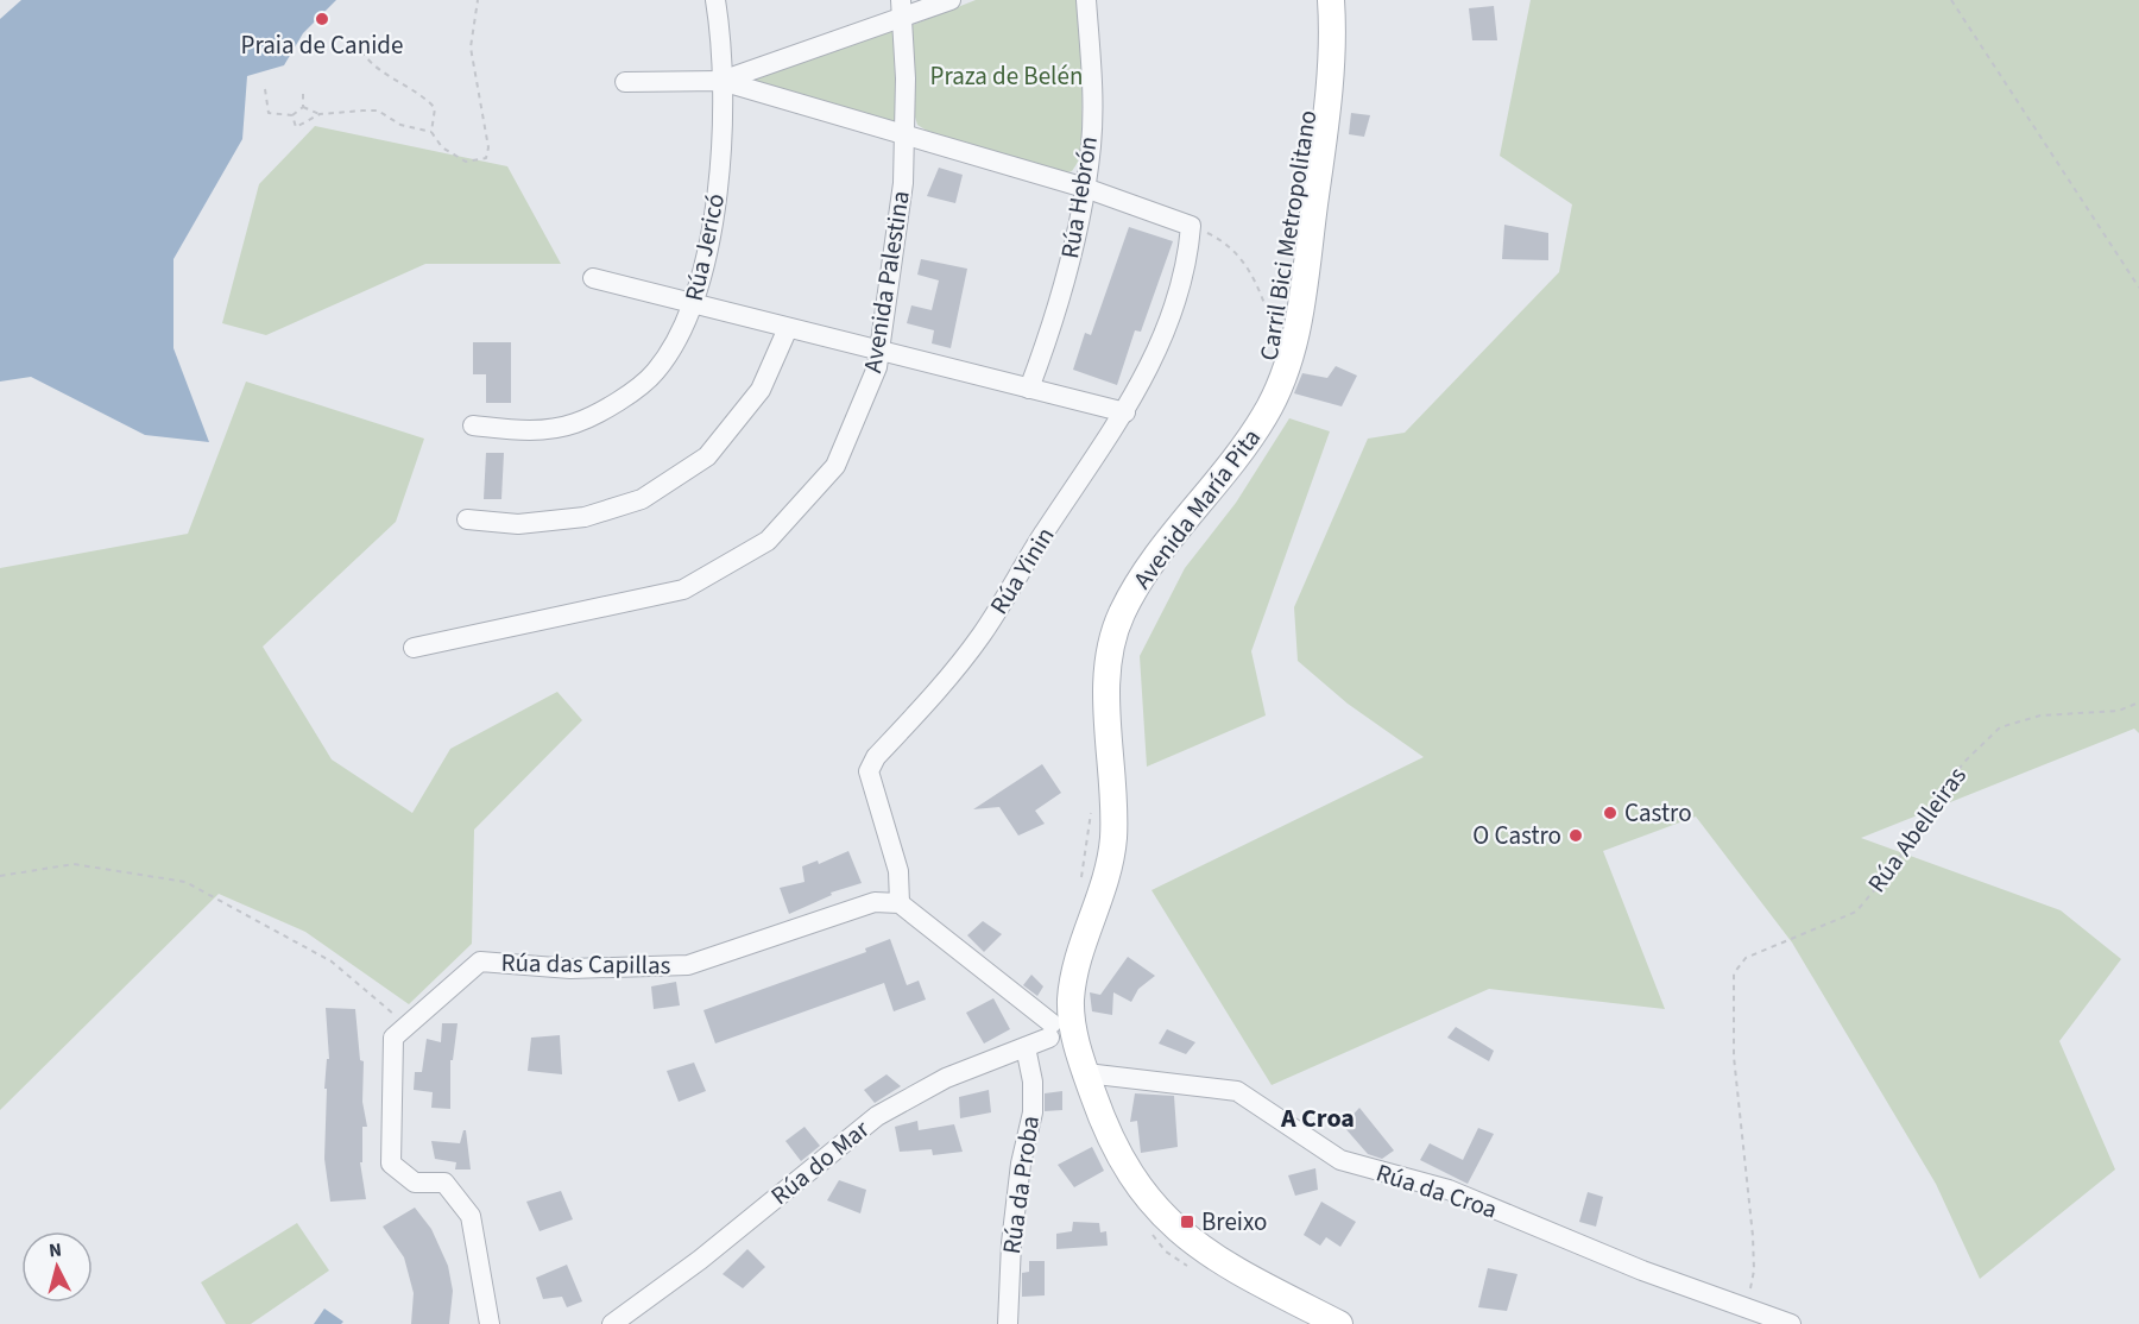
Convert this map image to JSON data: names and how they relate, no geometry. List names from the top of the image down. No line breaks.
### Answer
{"streets":{"main road":["Avenida María Pita"],"street":["Rúa Hebrón","Rúa Jericó","Avenida Palestina","Rúa Yinin","Rúa das Capillas","Rúa do Mar","Rúa da Proba","Rúa da Croa"],"path":["Rúa Abelleiras"]},"crossings":[["Avenida María Pita","Rúa do Mar"],["Avenida María Pita","Rúa da Croa"],["Rúa Yinin","Rúa das Capillas"],["Rúa Abelleiras","Rúa da Croa"],["Rúa do Mar","Rúa da Proba"]],"districts":["A Croa"],"parks":["Praza de Belén"],"places":{"other":["Praia de Canide","Castro","O Castro"],"transit":["Breixo"]},"north":"top"}
